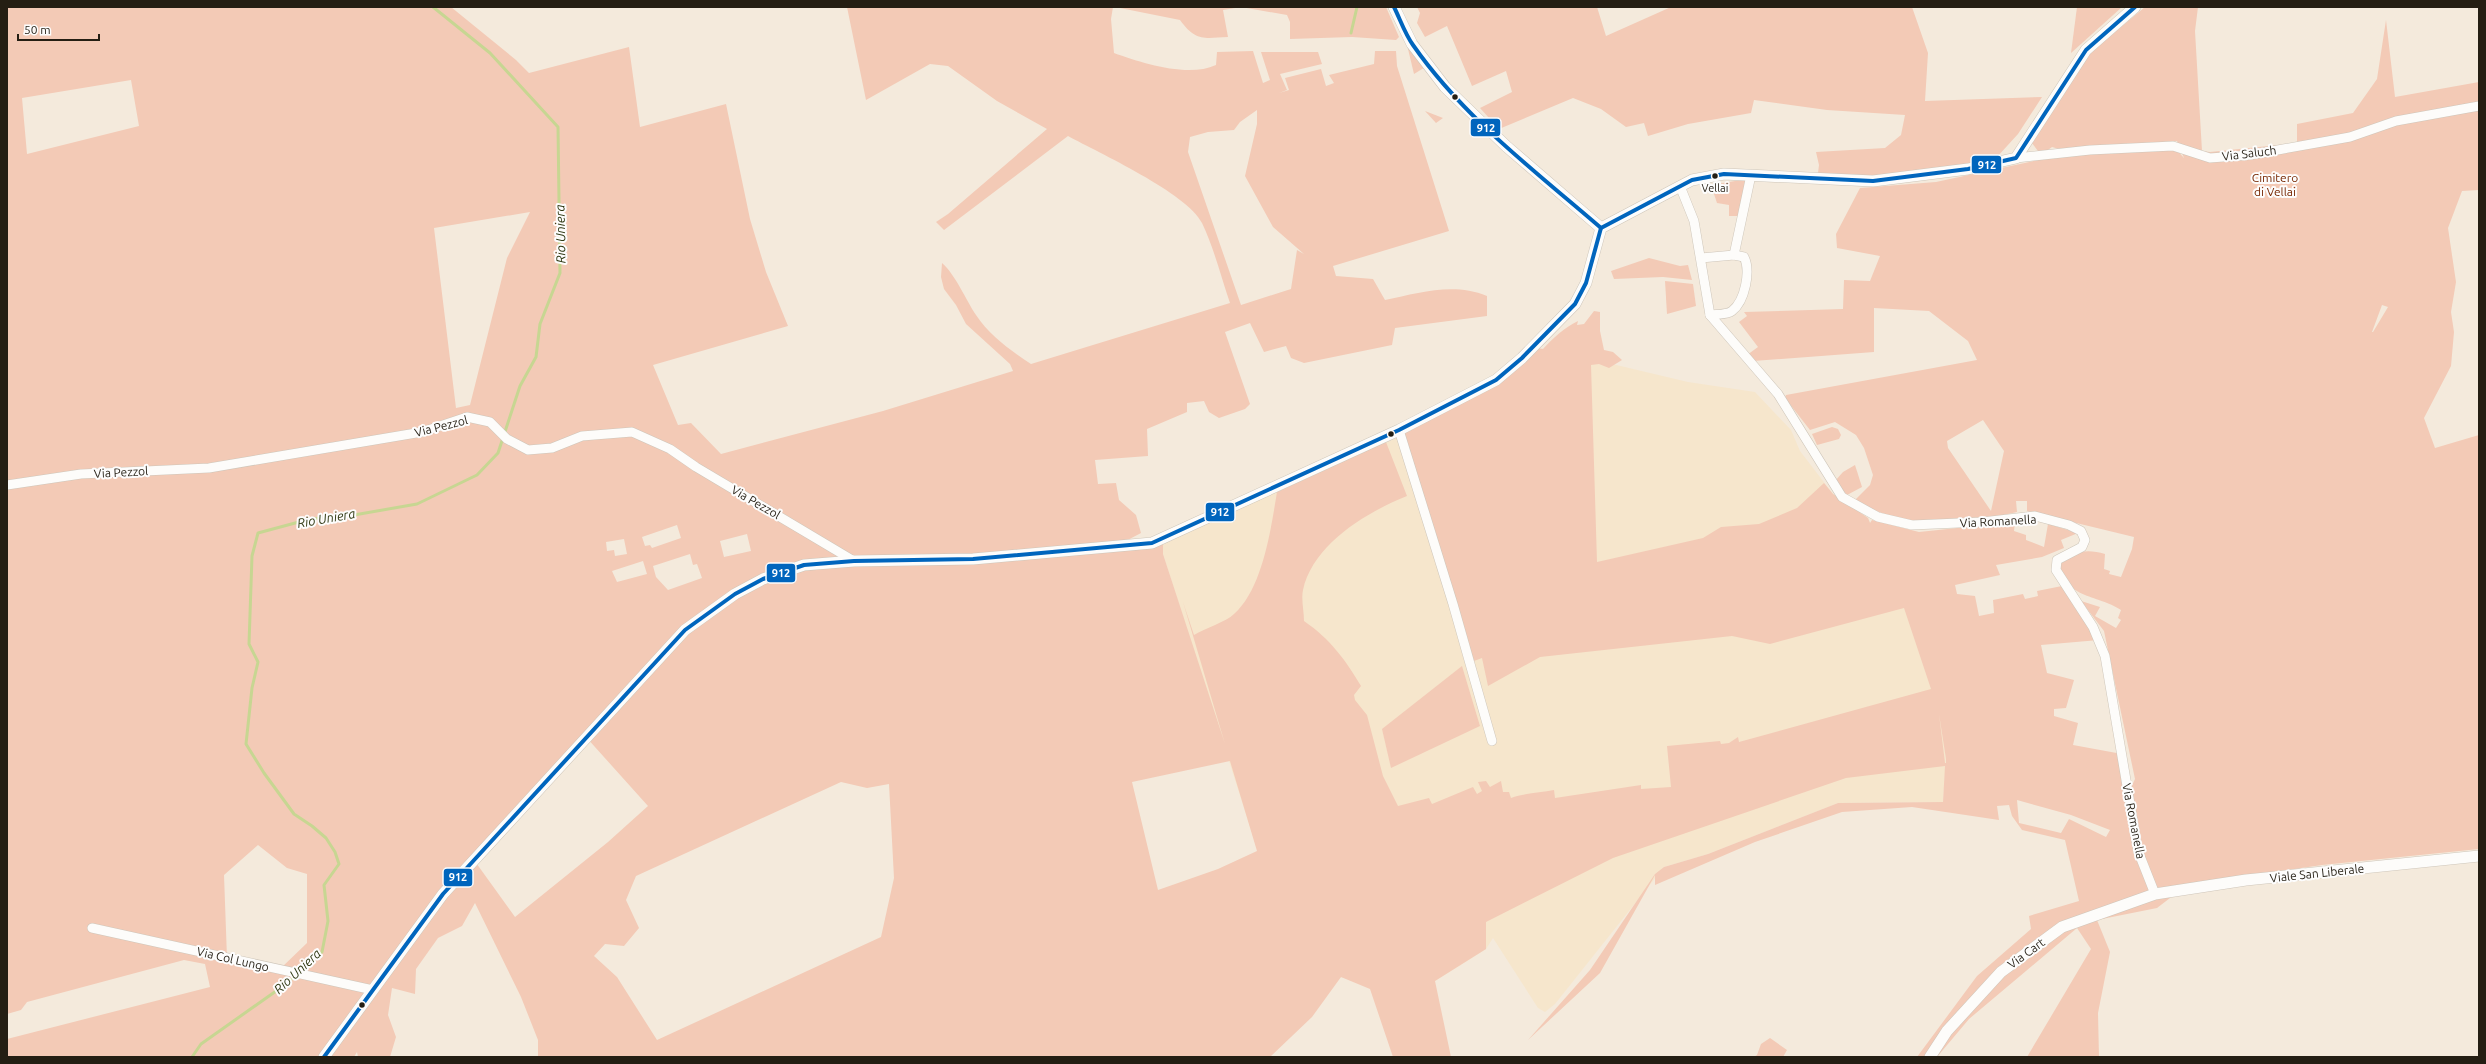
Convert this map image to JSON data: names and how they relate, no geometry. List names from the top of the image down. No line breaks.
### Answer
{"streets":{"street":["Via Saluch","Via Pezzol","Via Romanella","Viale San Liberale","Via Cart","Via Col Lungo"]},"crossings":[["Via Romanella","Viale San Liberale"],["Via Romanella","Via Cart"],["Viale San Liberale","Via Cart"]],"water":["Rio Uniera"],"parks":["Cimitero di Vellai"],"places":["Vellai"],"lines":["transit line 912"],"scale_bar":"50 m"}
